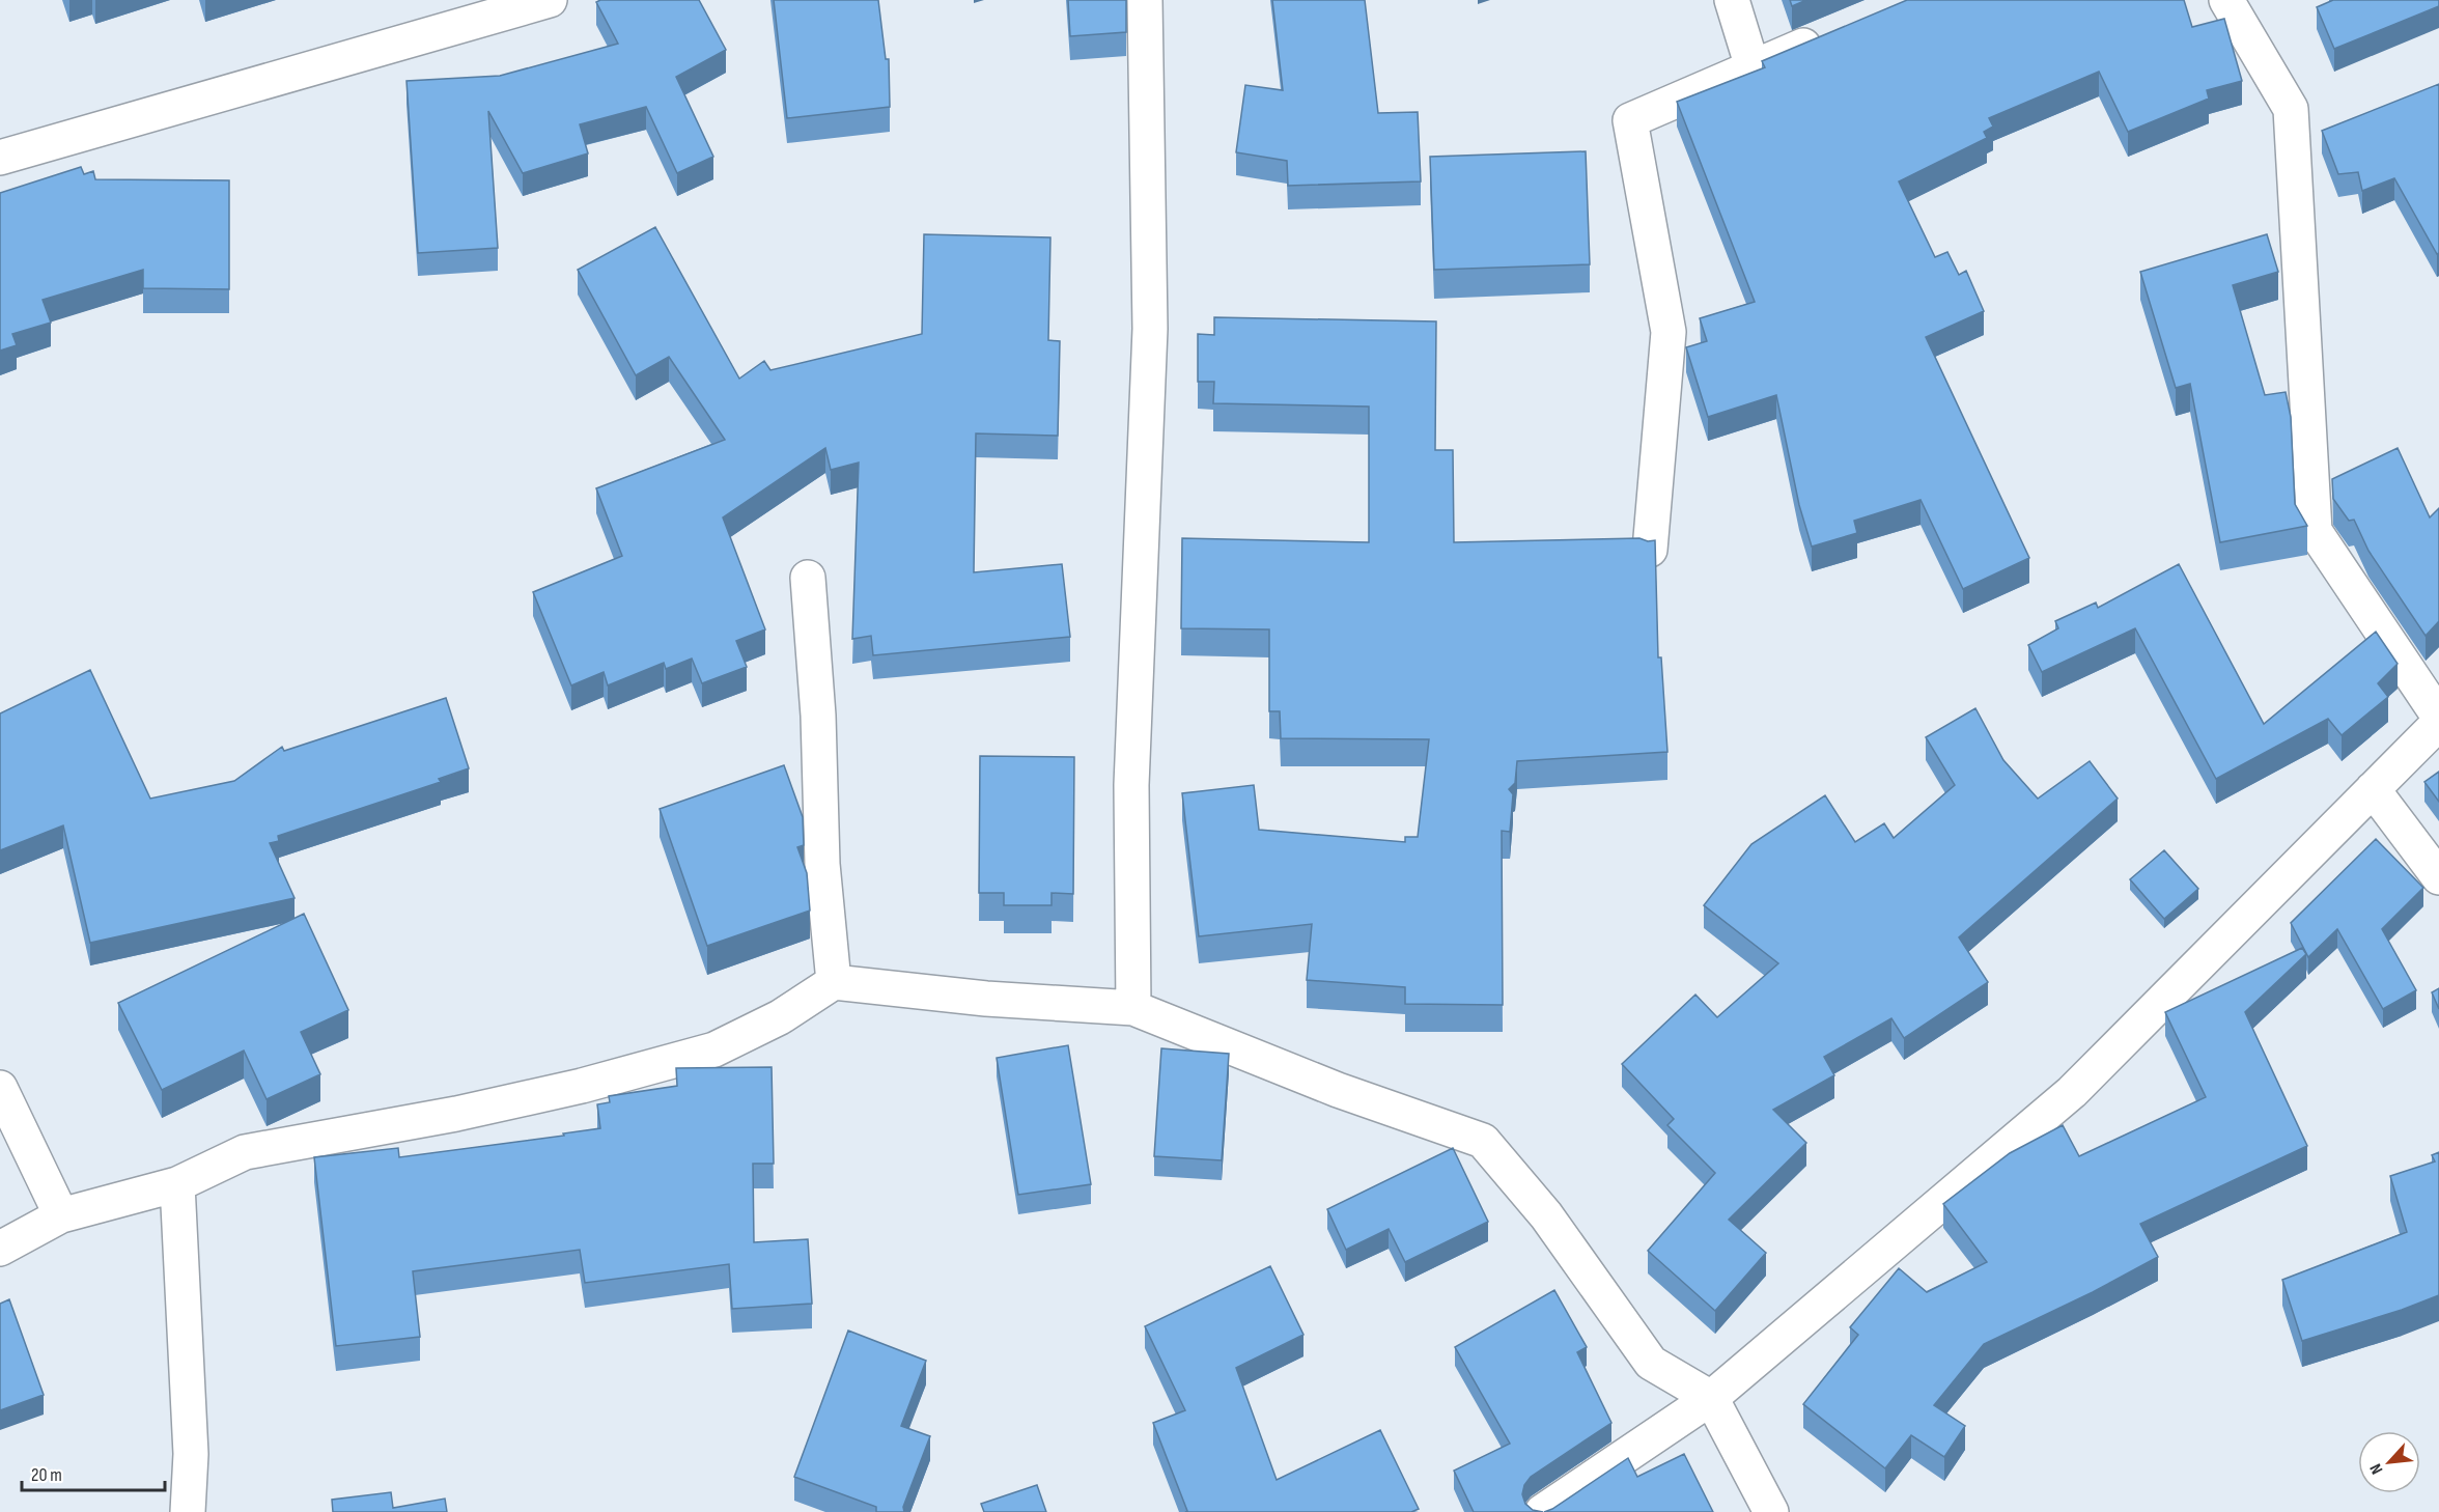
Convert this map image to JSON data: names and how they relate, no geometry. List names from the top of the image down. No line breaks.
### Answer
{"scale_bar":"20 m","north":"bottom left"}
